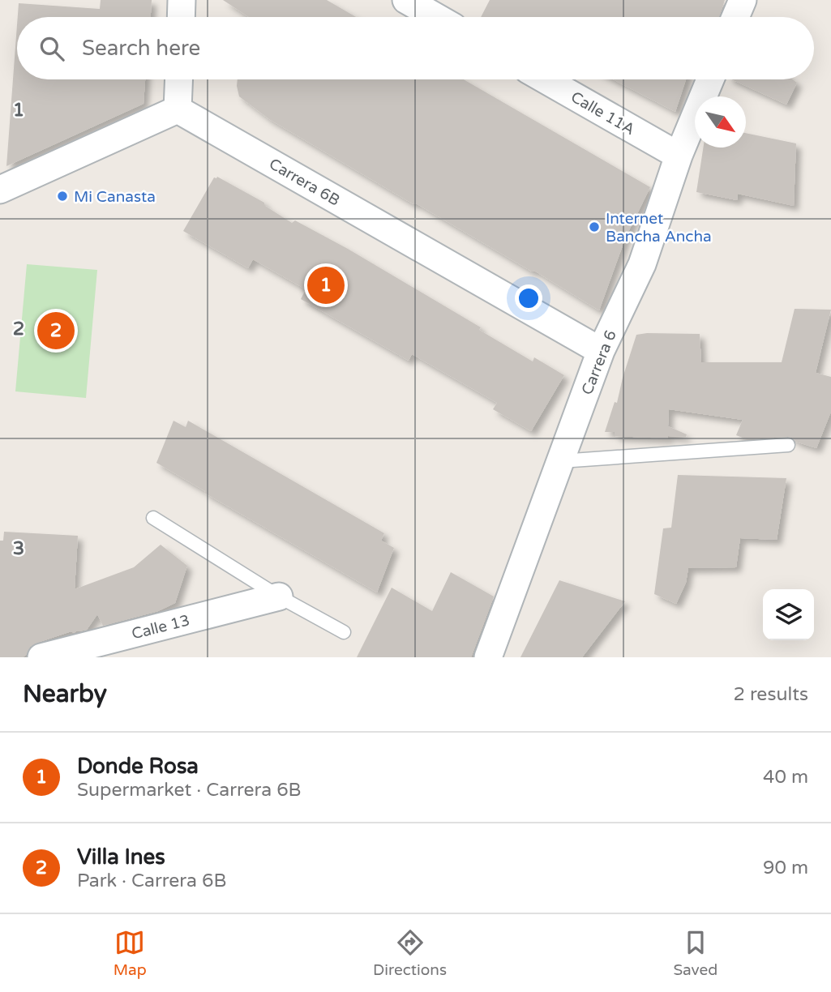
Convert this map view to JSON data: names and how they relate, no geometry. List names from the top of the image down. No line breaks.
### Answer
{"streets":{"street":["Calle 11A","Carrera 6B","Carrera 6","Calle 13"]},"crossings":[["Calle 11A","Carrera 6"],["Carrera 6B","Carrera 6"]],"places":["Mi Canasta","Internet Bancha Ancha"],"north":"bottom right","page":{"search":"Search here","pins":["1","2"],"heading":["Nearby","2 results"],"list":[{"mark":"1","name":"Donde Rosa","note":"Supermarket · Carrera 6B","value":"40 m"},{"mark":"2","name":"Villa Ines","note":"Park · Carrera 6B","value":"90 m"}],"nav":["Map","Directions","Saved"]},"grid":{"rows":["1","2","3"]}}
